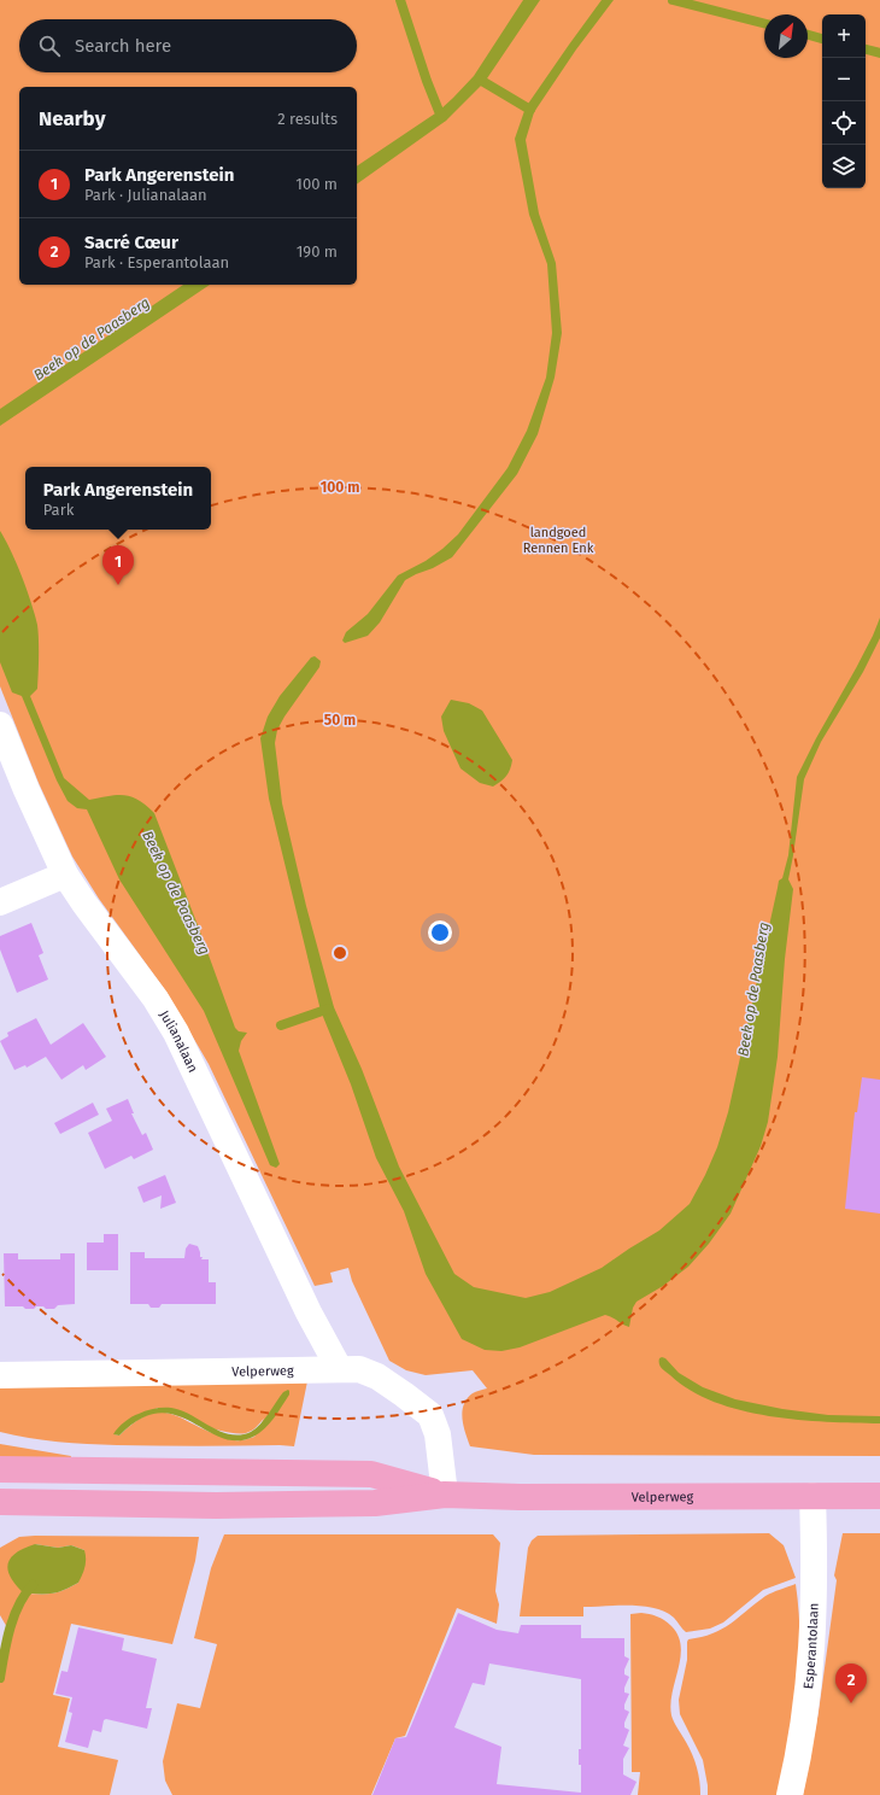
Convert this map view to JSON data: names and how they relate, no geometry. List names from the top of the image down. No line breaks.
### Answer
{"streets":{"main road":["Velperweg"],"street":["Julianalaan","Esperantolaan"]},"crossings":[["Julianalaan","Velperweg"],["Velperweg","Esperantolaan"]],"water":["Beek op de Paasberg"],"parks":["landgoed Rennen Enk"],"north":"top right","page":{"map_buttons":["+","−"],"search":"Search here","heading":["Nearby","2 results"],"list":[{"mark":"1","name":"Park Angerenstein","note":"Park · Julianalaan","value":"100 m"},{"mark":"2","name":"Sacré Cœur","note":"Park · Esperantolaan","value":"190 m"}],"popup":["Park Angerenstein","Park"],"pins":["1","2"]},"rings":["100 m","50 m"]}
